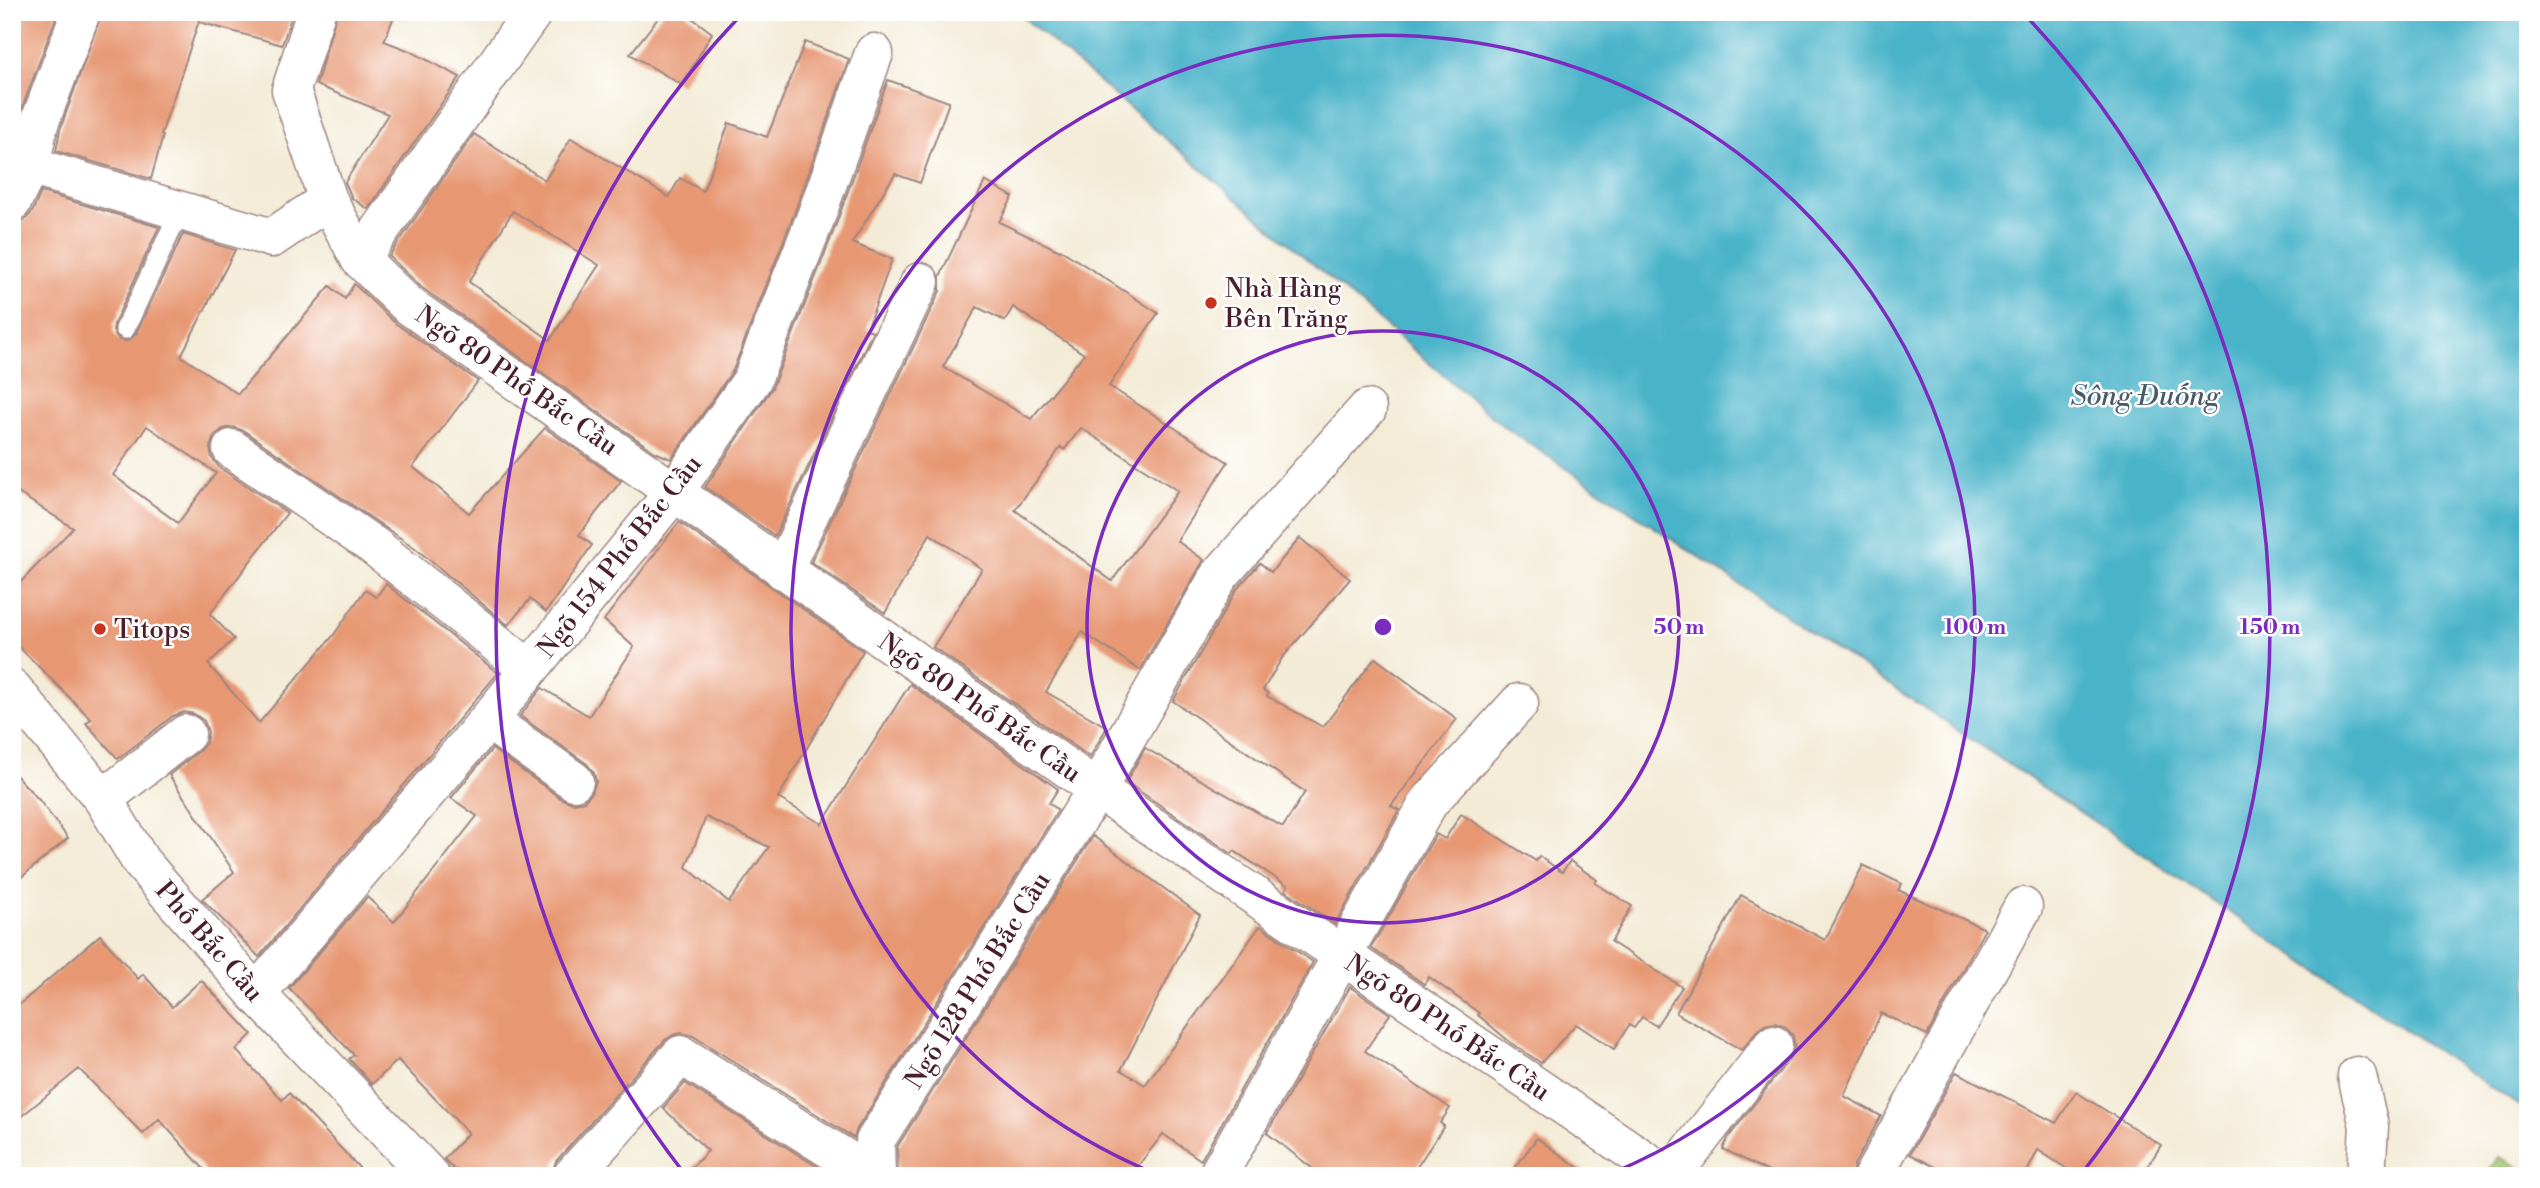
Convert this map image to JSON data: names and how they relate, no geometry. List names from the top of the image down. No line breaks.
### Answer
{"streets":{"street":["Ngõ 80 Phố Bắc Cầu","Ngõ 154 Phố Bắc Cầu","Phố Bắc Cầu","Ngõ 128 Phố Bắc Cầu"]},"crossings":[["Ngõ 80 Phố Bắc Cầu","Ngõ 154 Phố Bắc Cầu"],["Ngõ 80 Phố Bắc Cầu","Ngõ 128 Phố Bắc Cầu"],["Ngõ 154 Phố Bắc Cầu","Phố Bắc Cầu"]],"water":["Sông Đuống"],"places":["Nhà Hàng Bên Trăng","Titops"],"rings":["50 m","100 m","150 m"]}
